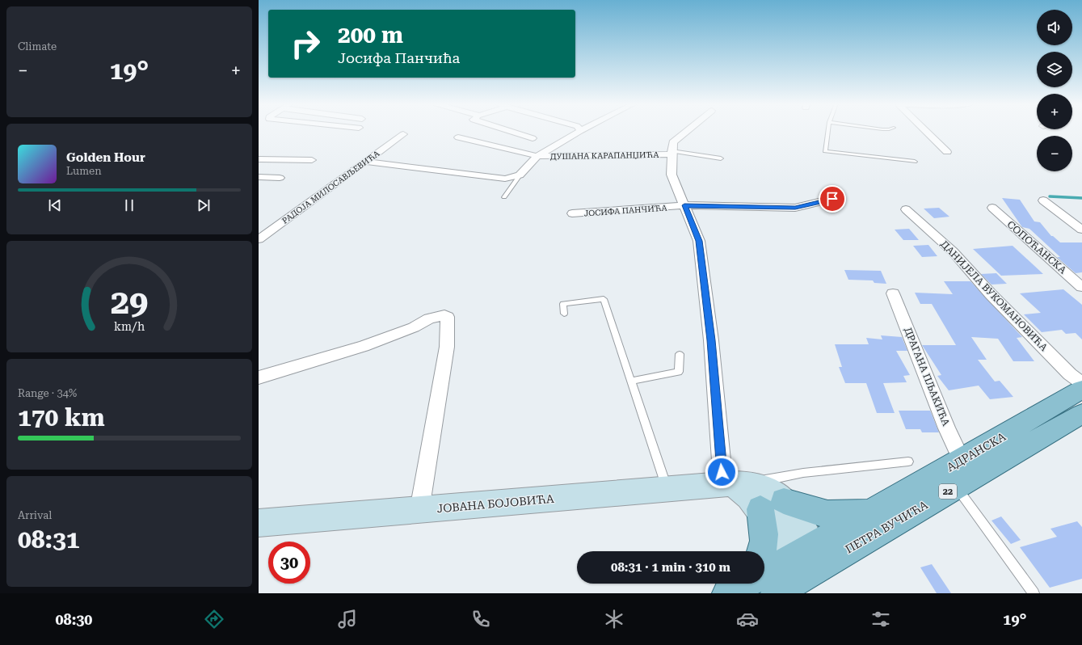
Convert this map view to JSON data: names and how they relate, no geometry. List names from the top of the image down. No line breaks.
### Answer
{"streets":{"main road":["АДРАНСКА","22","ЈОВАНА БОЈОВИЋА","ПЕТРА ВУЧИЋА"],"street":["ДУШАНА КАРАПАНЏИЋА","РАДОЈА МИЛОСАВЉЕВИЋА","ЈОСИФА ПАНЧИЋА","СОПОЋАНСКА","ДАНИЈЕЛА ВУКОМАНОВИЋА","ДРАГАНА ПЉАКИЋА"]},"crossings":[["ДУШАНА КАРАПАНЏИЋА","ЈОСИФА ПАНЧИЋА"],["ДУШАНА КАРАПАНЏИЋА","ЈОВАНА БОЈОВИЋА"],["ДРАГАНА ПЉАКИЋА","АДРАНСКА"],["АДРАНСКА","ПЕТРА ВУЧИЋА"],["ЈОВАНА БОЈОВИЋА","ПЕТРА ВУЧИЋА"]],"page":{"tile":["Climate",["Range · 34%","170 km"],["Arrival","08:31"]],"map_buttons":["+","−"],"turn":["200 m","Јосифа Панчића"],"heat":["−","19°","+"],"song":["Golden Hour","Lumen"],"limit":"30","trip":"08:31 · 1 min · 310 m","tabs":["08:30","19°"],"gauge":["29","km/h"]}}
